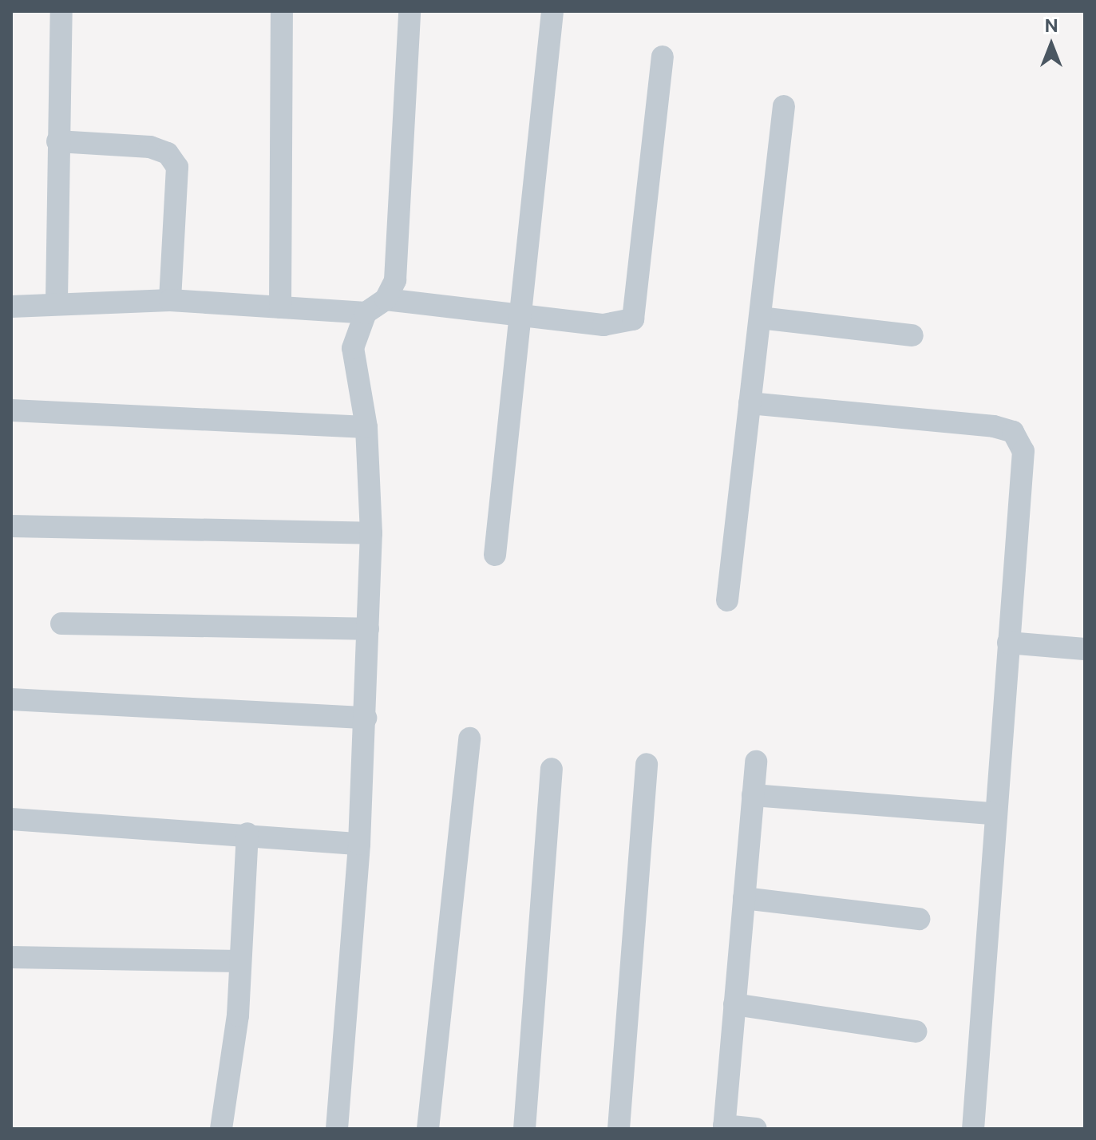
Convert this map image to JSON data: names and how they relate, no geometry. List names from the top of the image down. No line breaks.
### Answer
{"north":"top"}
